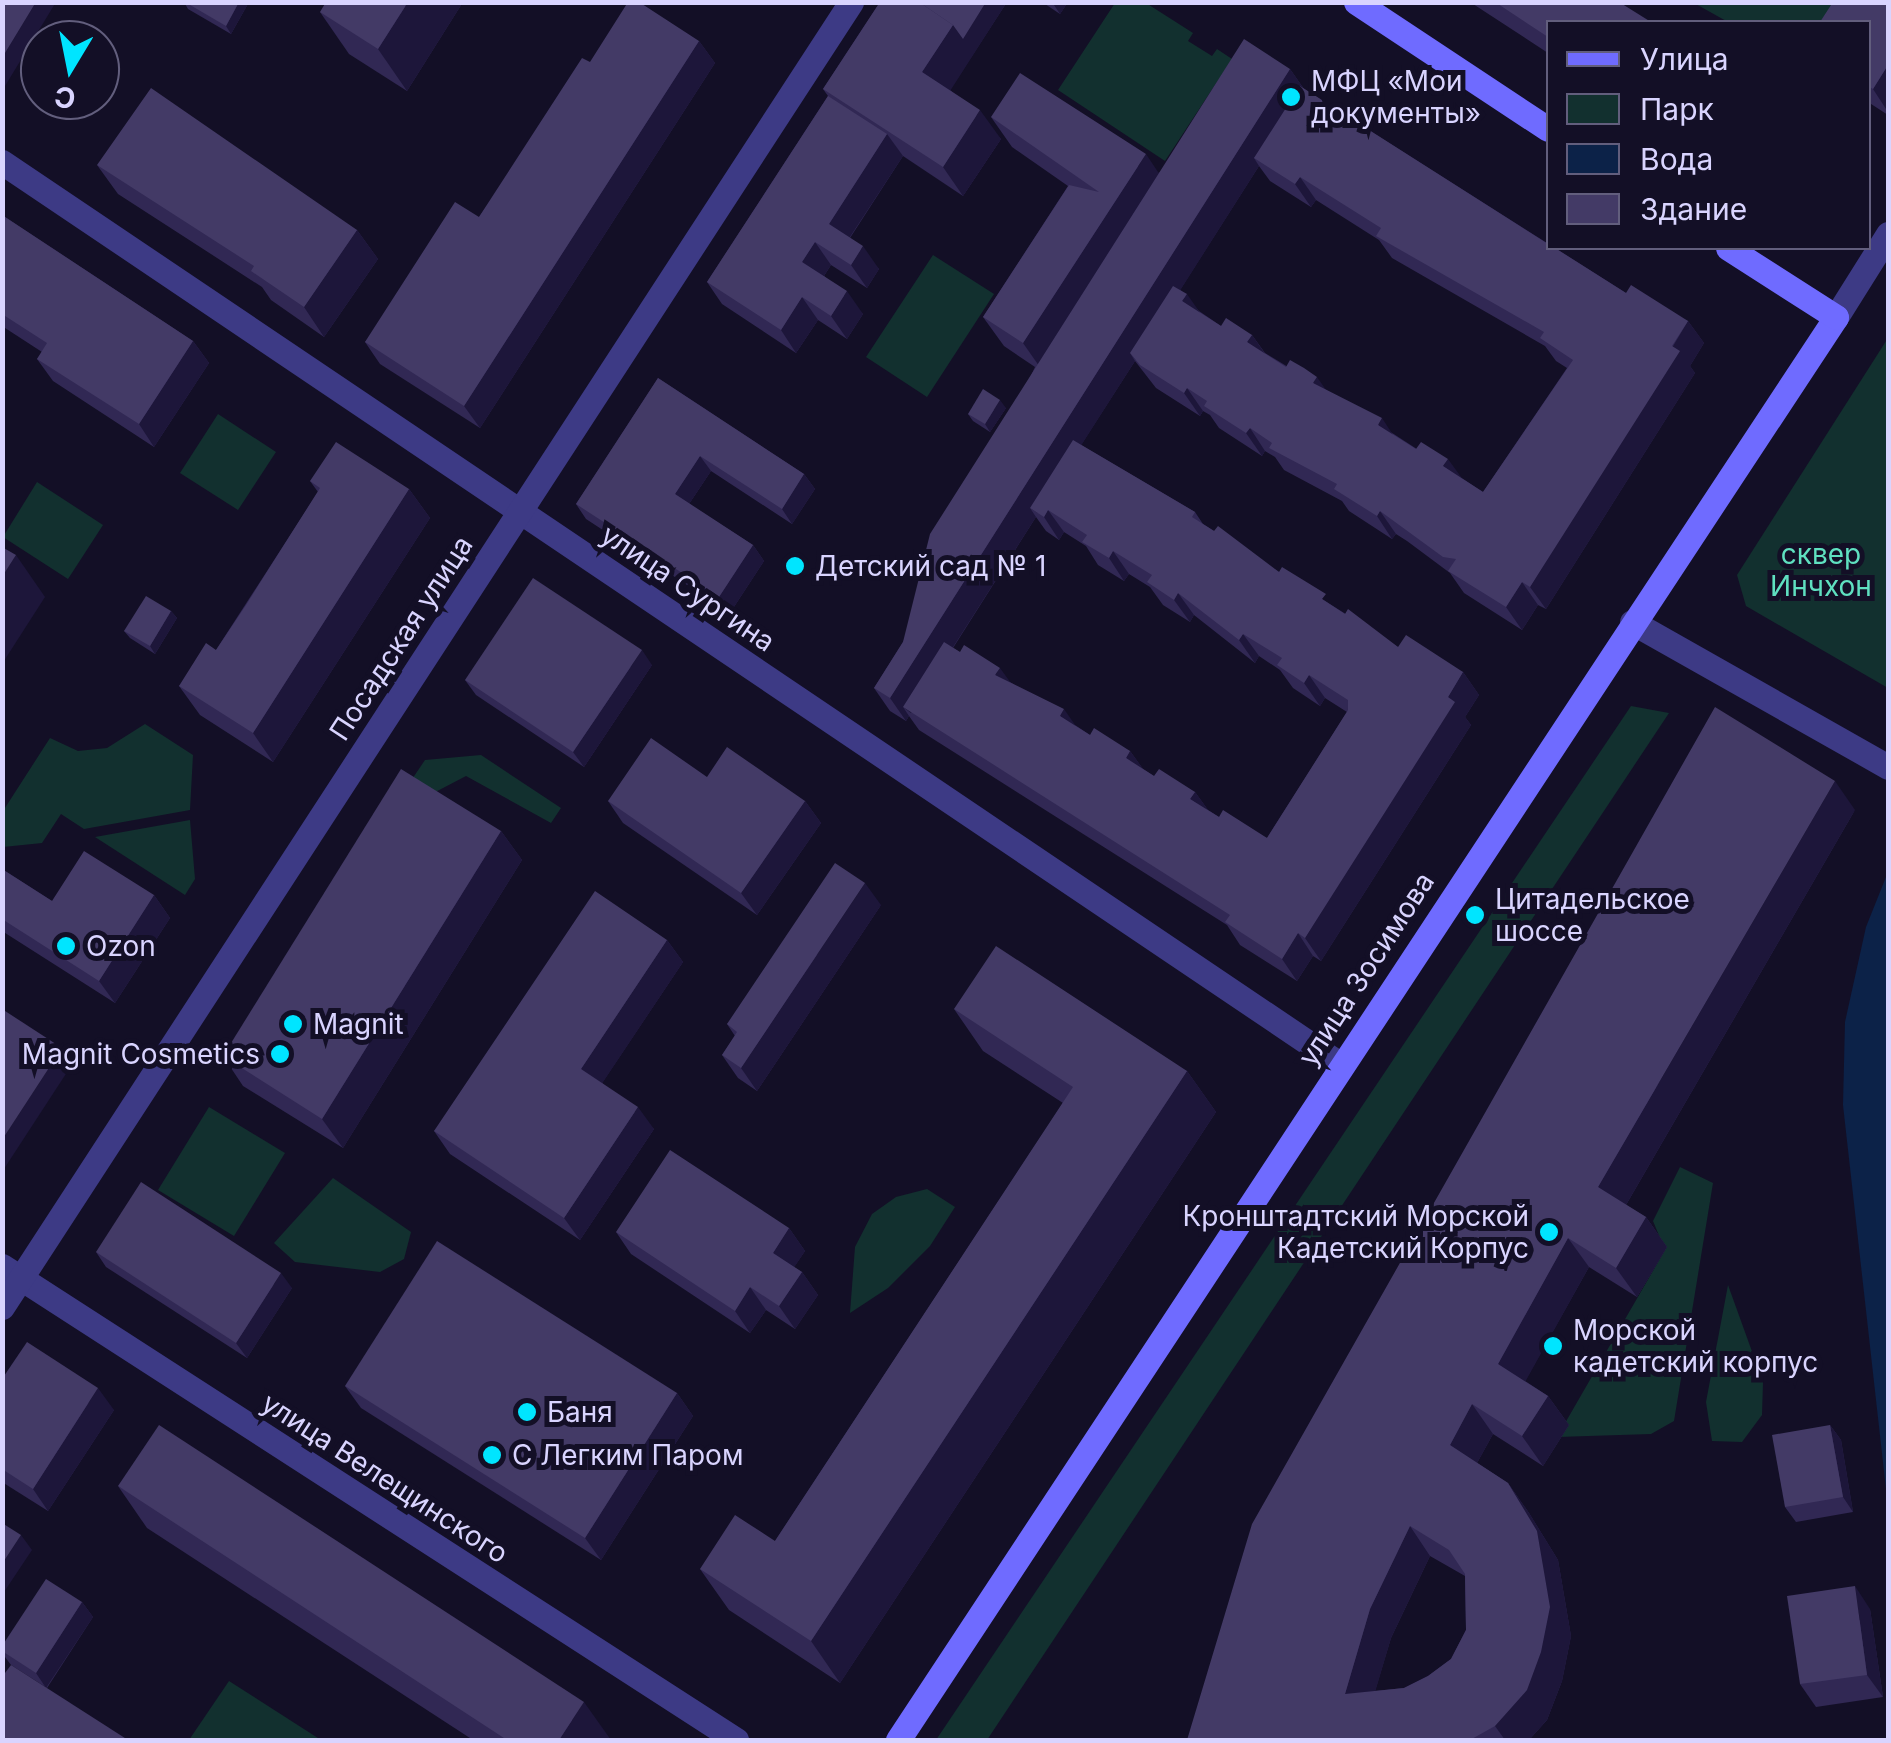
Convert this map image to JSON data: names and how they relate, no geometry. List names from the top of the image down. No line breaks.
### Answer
{"streets":{"main road":["улица Зосимова"],"street":["улица Сургина","Посадская улица","улица Велещинского"]},"crossings":[["улица Сургина","Посадская улица"],["улица Сургина","улица Зосимова"],["Посадская улица","улица Велещинского"]],"parks":["сквер Инчхон"],"places":["МФЦ «Мои документы»","Детский сад № 1","Цитадельское шоссе","Ozon","Magnit","Magnit Cosmetics","Кронштадтский Морской Кадетский Корпус","Морской кадетский корпус","Баня","С Легким Паром"],"legend":["Улица","Парк","Вода","Здание"],"north":"bottom"}
